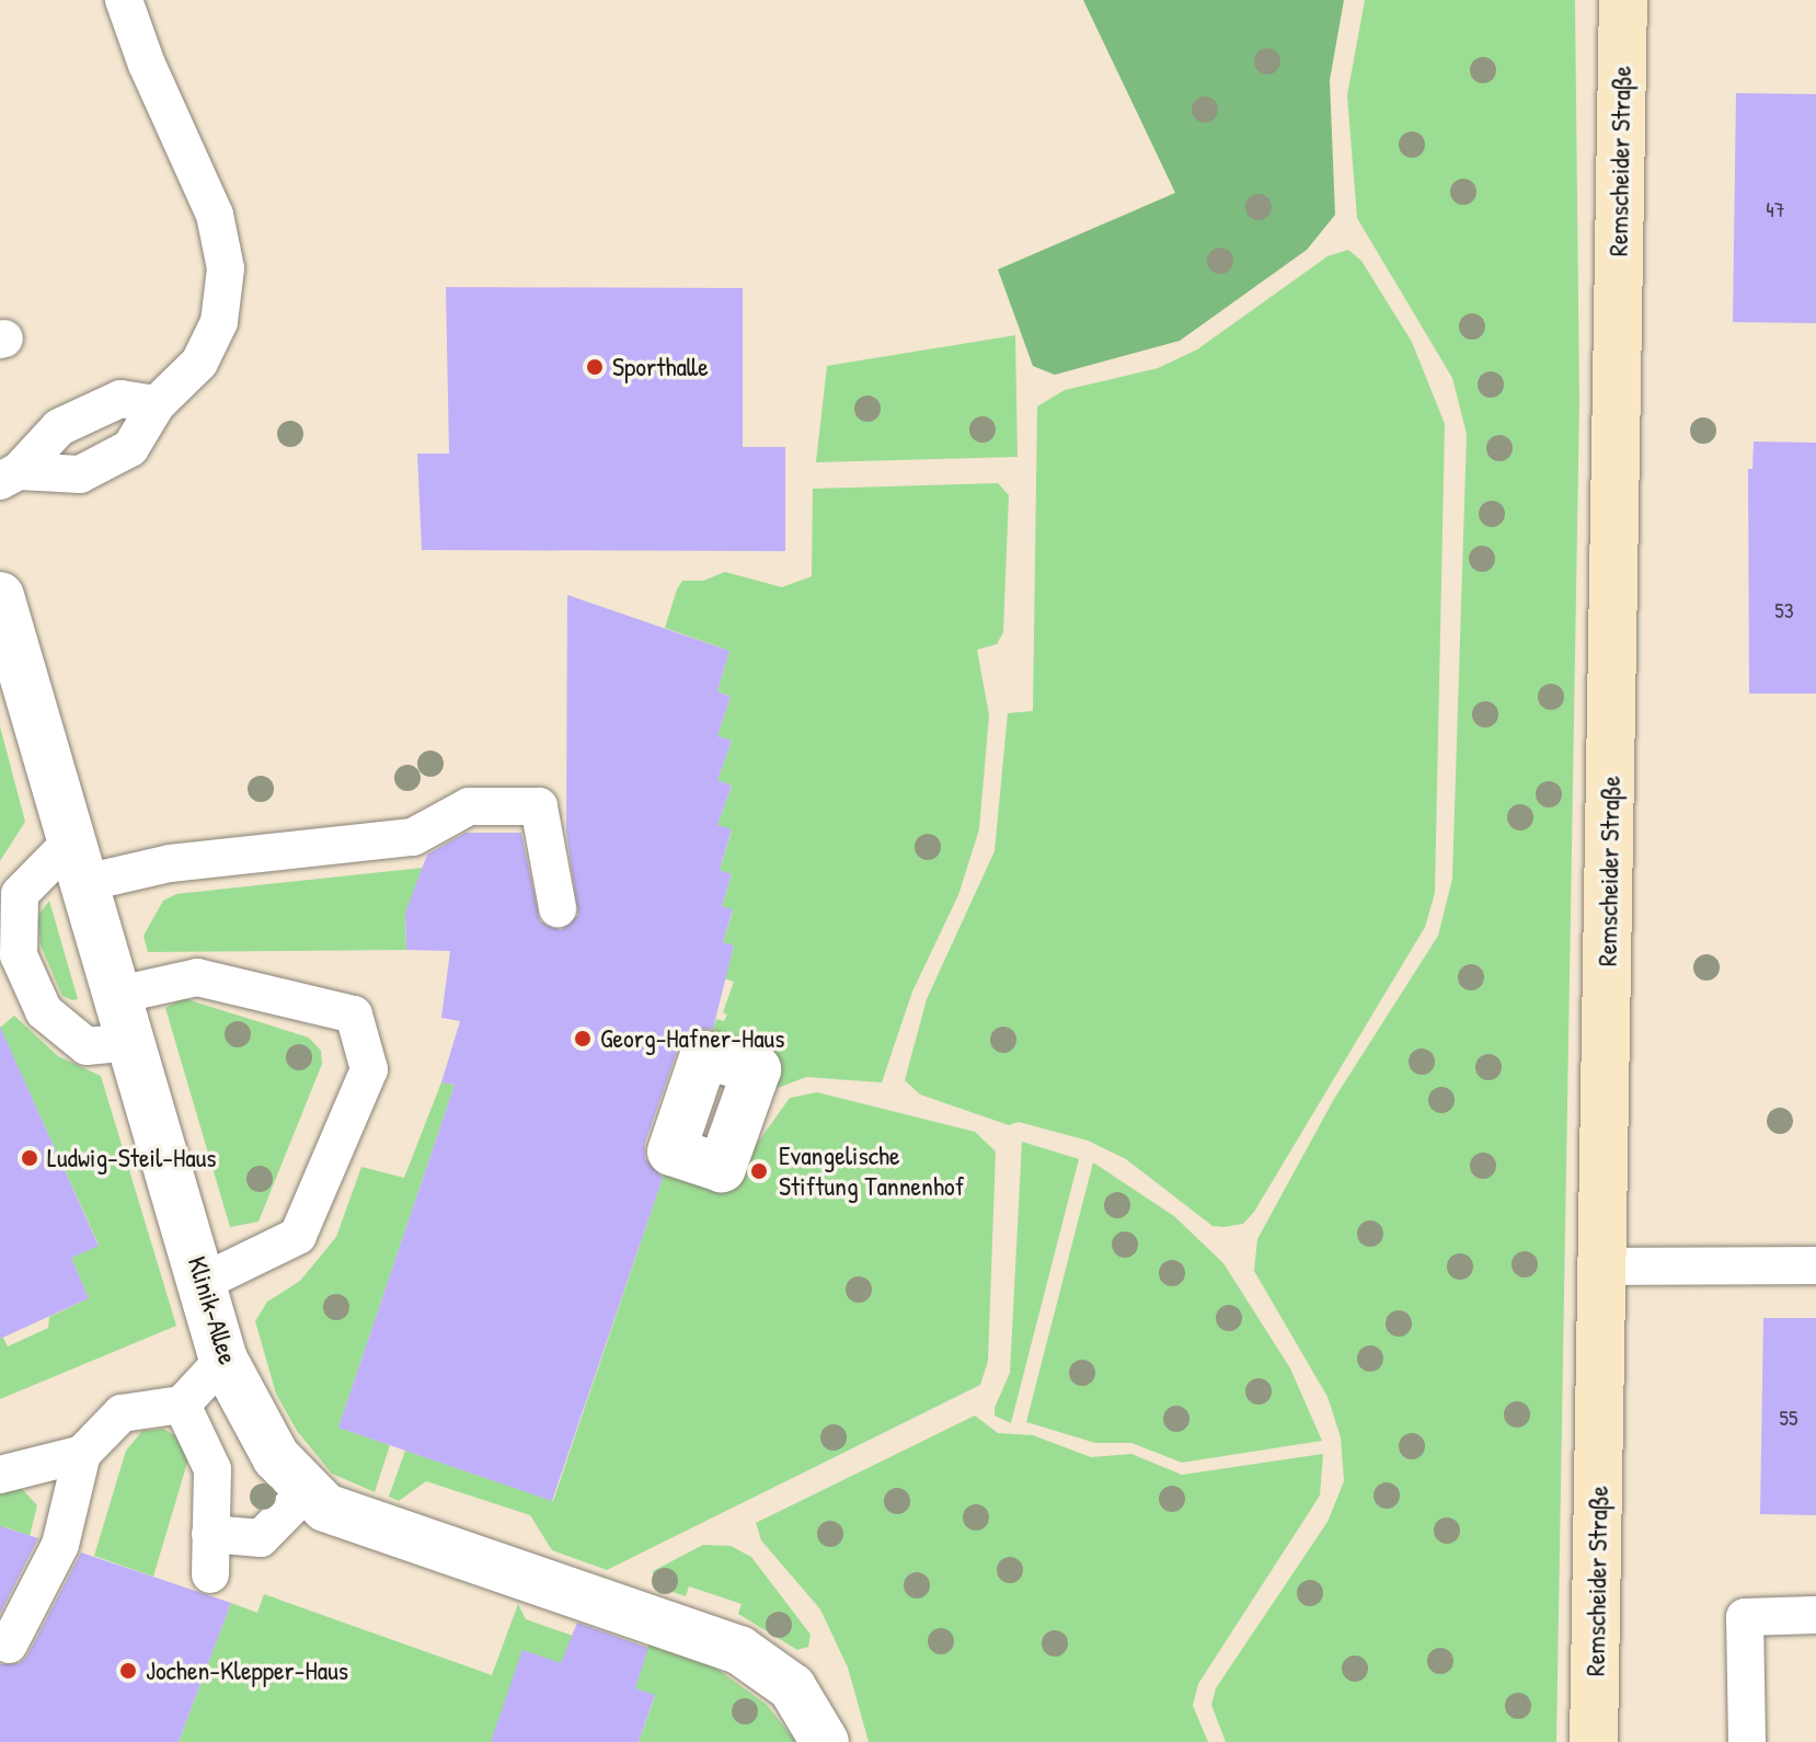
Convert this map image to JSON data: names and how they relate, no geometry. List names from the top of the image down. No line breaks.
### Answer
{"streets":{"main road":["Remscheider Straße"],"street":["Klinik-Allee"]},"places":["Sporthalle","Georg-Hafner-Haus","Ludwig-Steil-Haus","Evangelische Stiftung Tannenhof","Jochen-Klepper-Haus"],"house_numbers":["47","53","55"]}
